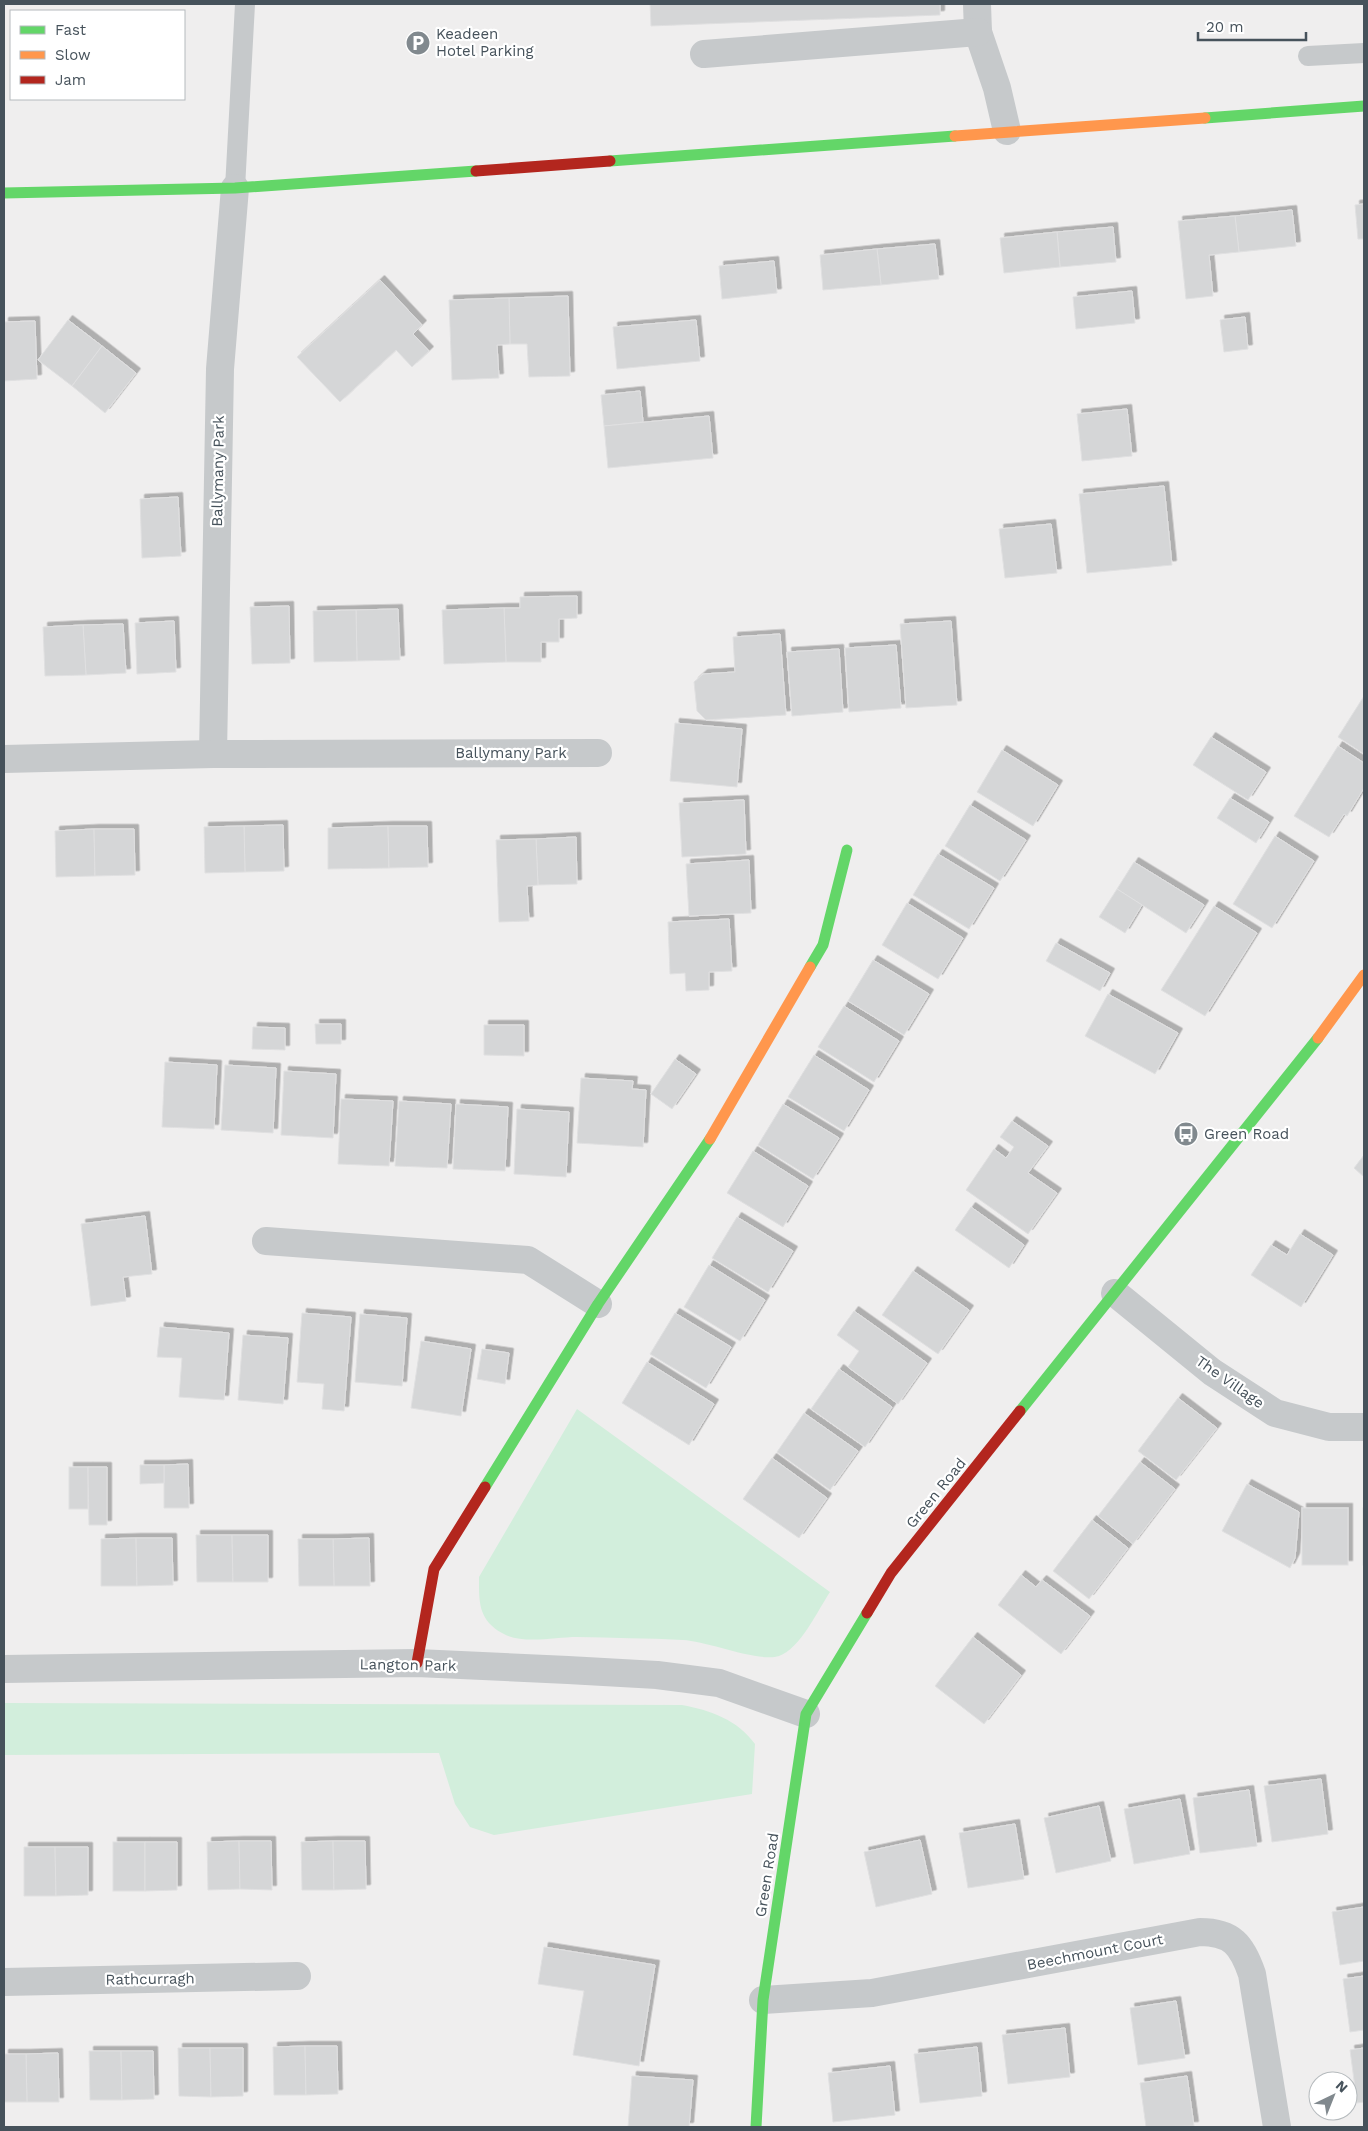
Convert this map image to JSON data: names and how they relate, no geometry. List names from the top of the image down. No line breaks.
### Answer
{"streets":{"street":["Ballymany Park","The Village","Green Road","Langton Park","Beechmount Court","Rathcurragh"]},"crossings":[["The Village","Green Road"],["Green Road","Langton Park"],["Green Road","Beechmount Court"]],"places":{"parking":["Keadeen Hotel Parking"],"bus stop":["Green Road"]},"legend":["Fast","Slow","Jam"],"scale_bar":"20 m","north":"top right"}
